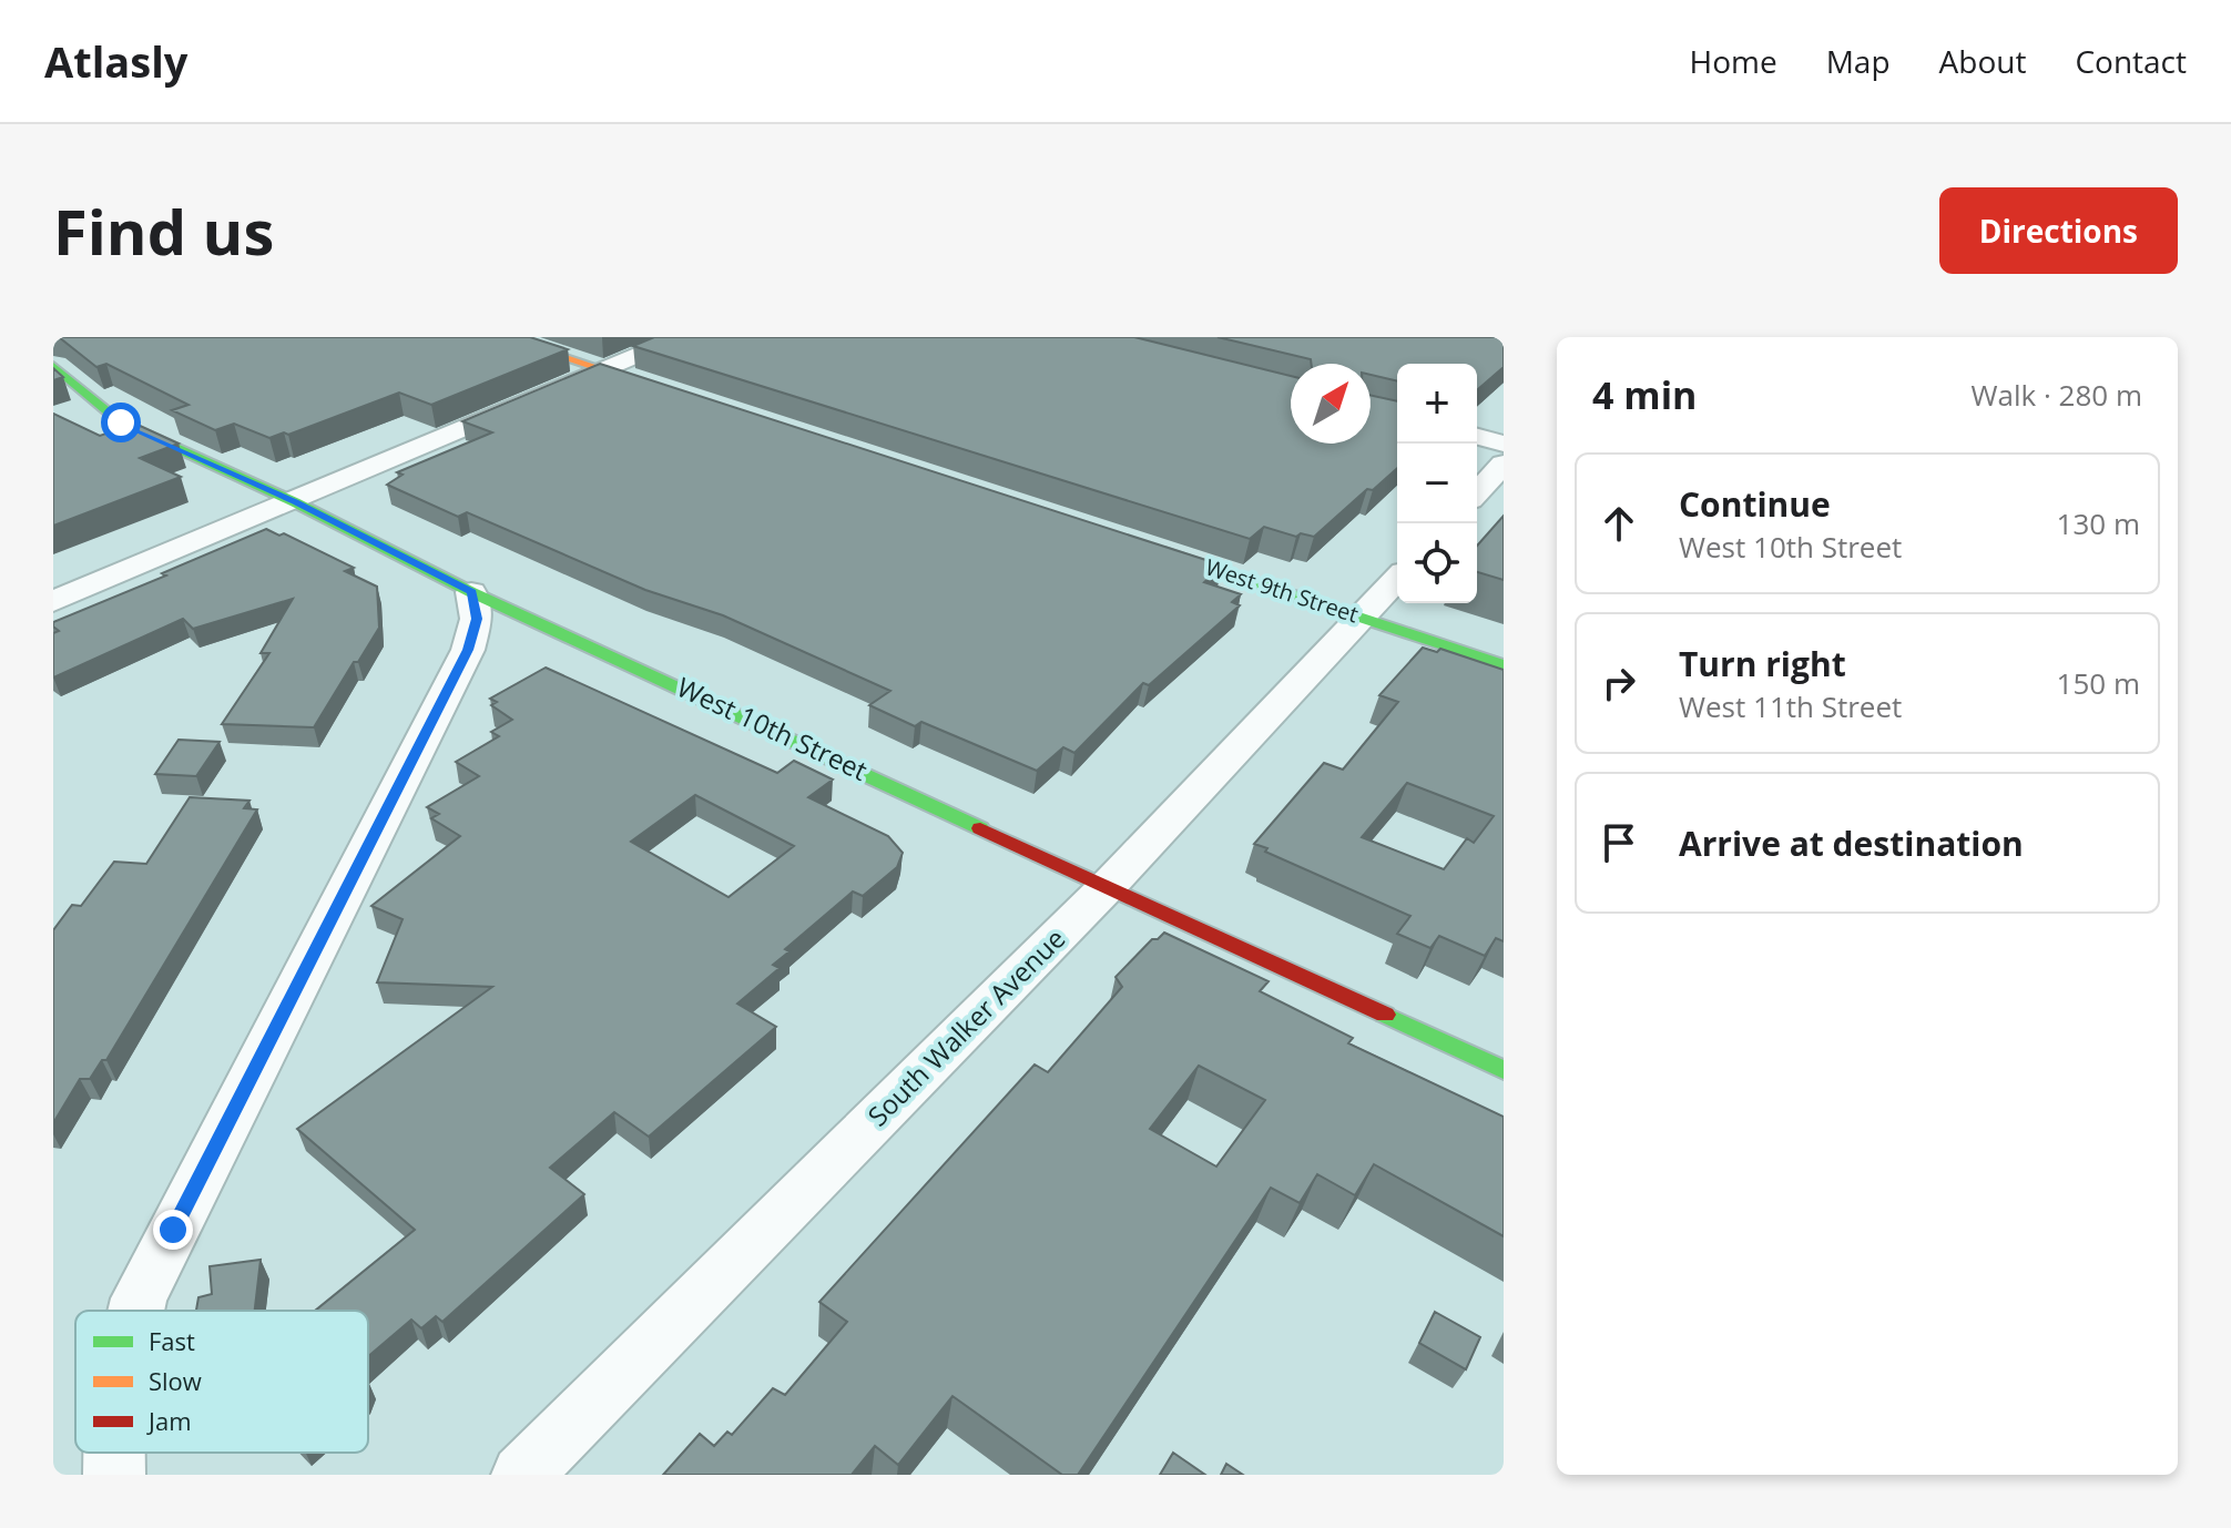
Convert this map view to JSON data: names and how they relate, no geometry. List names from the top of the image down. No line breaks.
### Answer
{"streets":{"street":["West 9th Street","West 10th Street","South Walker Avenue"]},"crossings":[["West 9th Street","South Walker Avenue"],["West 10th Street","South Walker Avenue"]],"legend":["Fast","Slow","Jam"],"north":"top right","page":{"header":"Atlasly","nav":["Home","Map","About","Contact"],"buttons":"Directions","title":"Find us","heading":["4 min","Walk · 280 m"],"map_buttons":["+","−"],"list":[["Continue","West 10th Street","130 m"],["Turn right","West 11th Street","150 m"],"Arrive at destination"]}}
